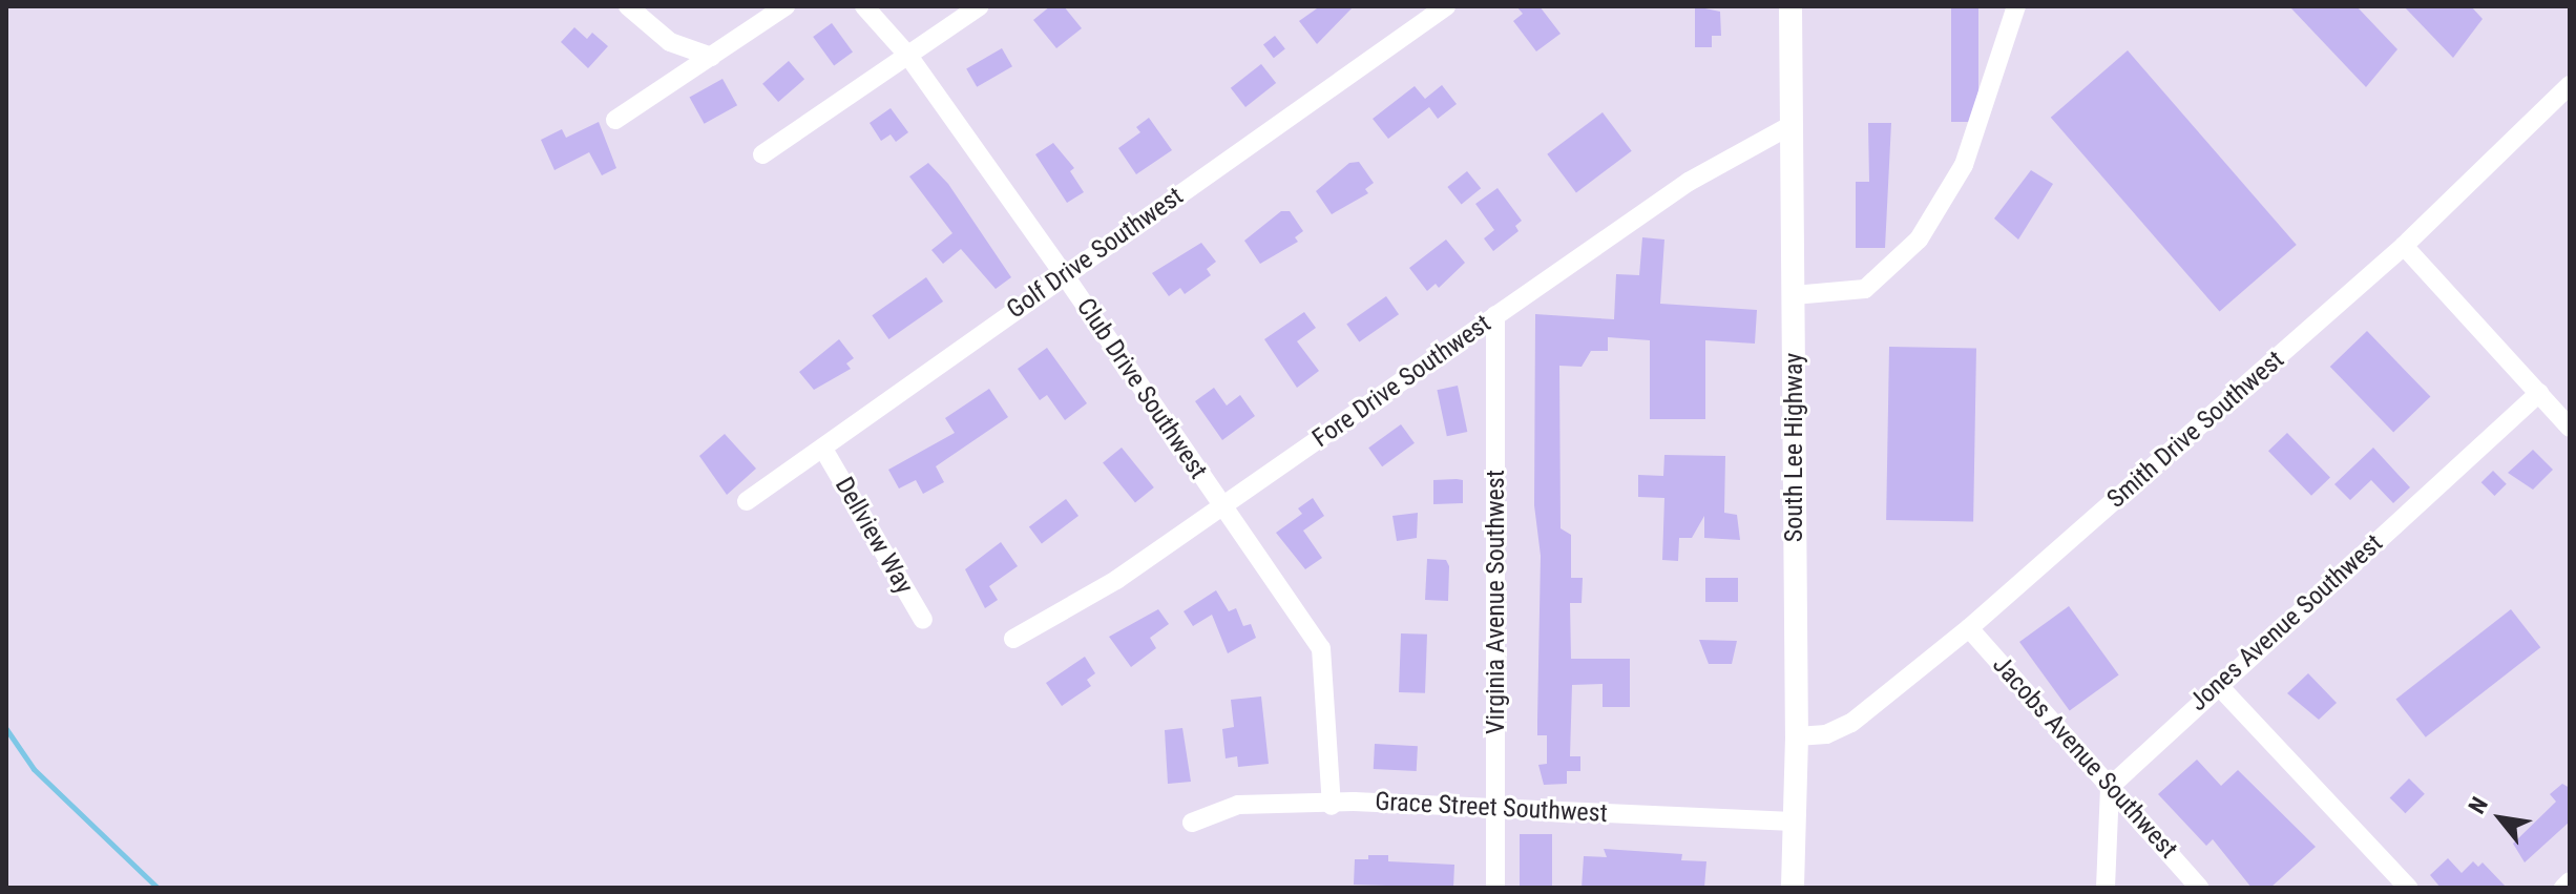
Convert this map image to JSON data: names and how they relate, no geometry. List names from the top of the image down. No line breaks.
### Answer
{"streets":{"main road":["South Lee Highway"],"street":["Golf Drive Southwest","Fore Drive Southwest","Club Drive Southwest","Smith Drive Southwest","Dellview Way","Virginia Avenue Southwest","Jones Avenue Southwest","Jacobs Avenue Southwest","Grace Street Southwest"]},"crossings":[["Golf Drive Southwest","Club Drive Southwest"],["Golf Drive Southwest","Dellview Way"],["Fore Drive Southwest","Club Drive Southwest"],["Fore Drive Southwest","South Lee Highway"],["Fore Drive Southwest","Virginia Avenue Southwest"],["Club Drive Southwest","Grace Street Southwest"],["Smith Drive Southwest","South Lee Highway"],["Smith Drive Southwest","Jacobs Avenue Southwest"],["South Lee Highway","Grace Street Southwest"],["Virginia Avenue Southwest","Grace Street Southwest"],["Jones Avenue Southwest","Jacobs Avenue Southwest"]],"north":"top left"}
